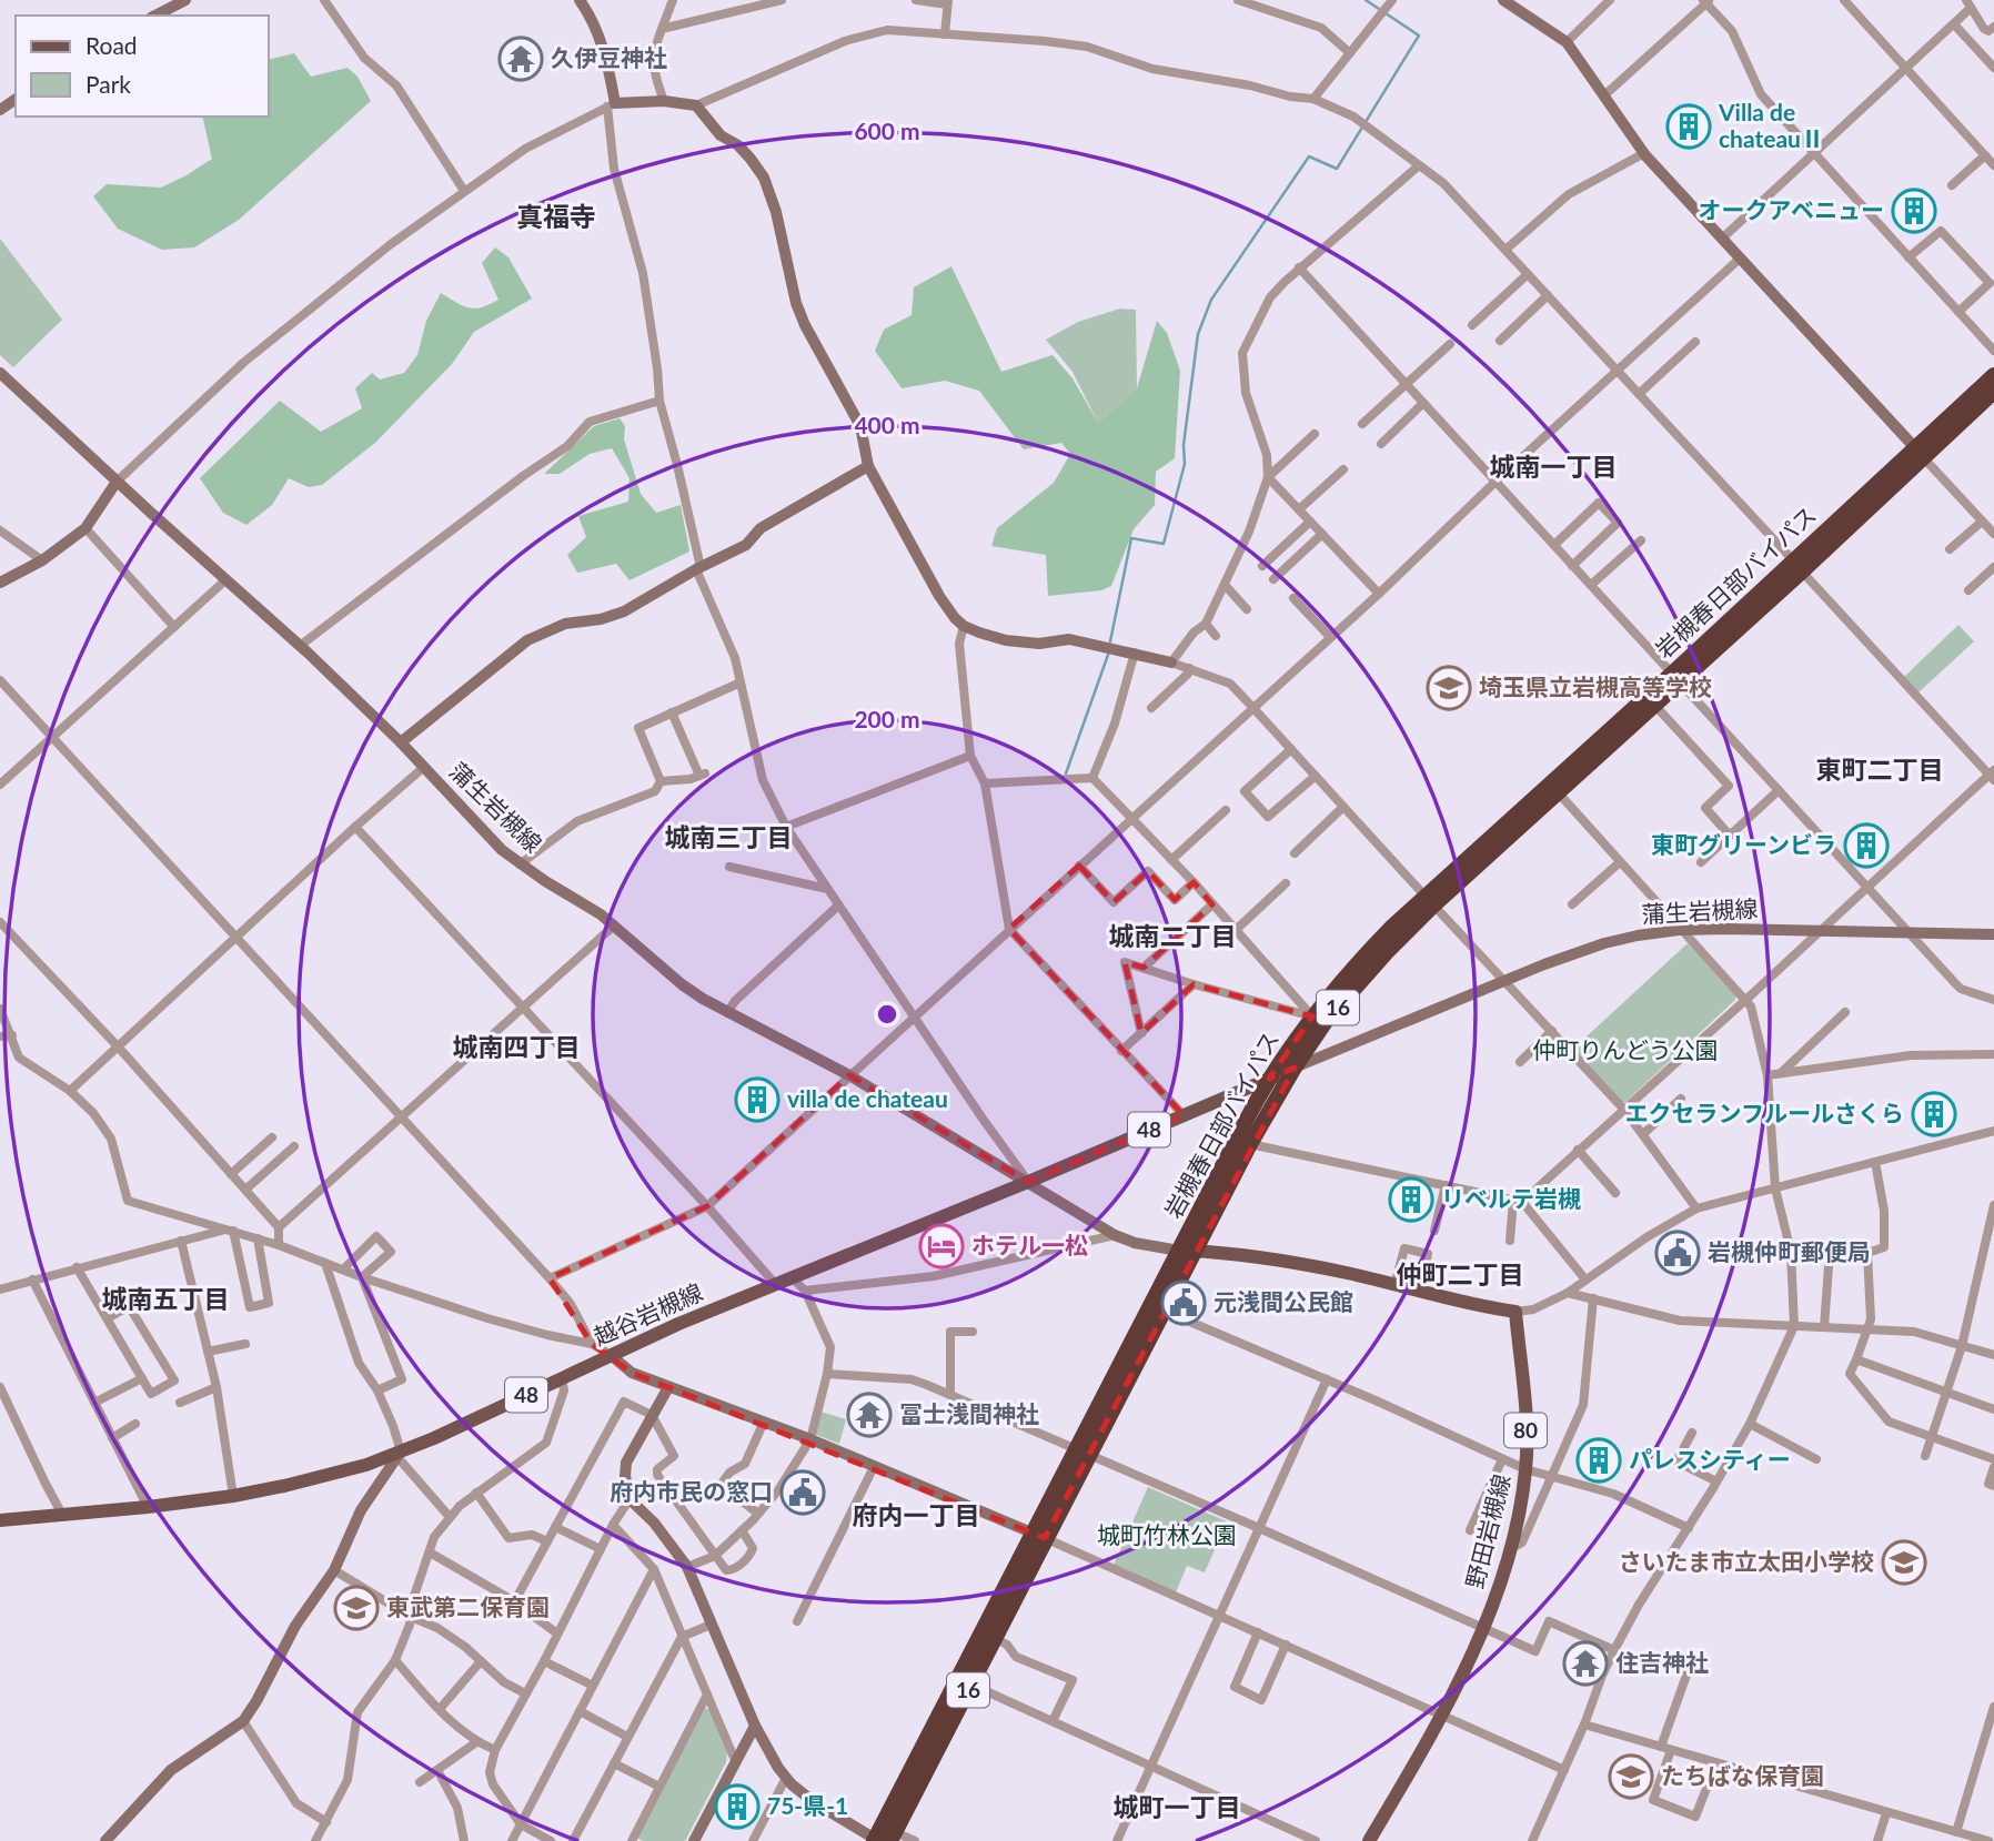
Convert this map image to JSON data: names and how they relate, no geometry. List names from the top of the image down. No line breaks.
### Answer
{"streets":{"highway":["岩槻春日部バイパス","16"],"main road":["48","越谷岩槻線","80","野田岩槻線"],"street":["蒲生岩槻線"]},"crossings":[["岩槻春日部バイパス","蒲生岩槻線"],["岩槻春日部バイパス","越谷岩槻線"],["蒲生岩槻線","越谷岩槻線"]],"districts":["真福寺","城南一丁目","東町二丁目","城南三丁目","城南二丁目","城南四丁目","仲町二丁目","城南五丁目","府内一丁目","城町一丁目"],"parks":["仲町りんどう公園","城町竹林公園"],"places":{"temple":["久伊豆神社","冨士浅間神社","住吉神社"],"building":["Villa de chateauⅡ","オークアベニュー","東町グリーンビラ","villa de chateau","エクセランフルールさくら","リベルテ岩槻","パレスシティー","75-県-1"],"school or university":["埼玉県立岩槻高等学校","さいたま市立太田小学校","東武第二保育園","たちばな保育園"],"hotel":["ホテル一松"],"public building":["岩槻仲町郵便局","元浅間公民館","府内市民の窓口"]},"legend":["Road","Park"],"rings":["600 m","400 m","200 m"]}
